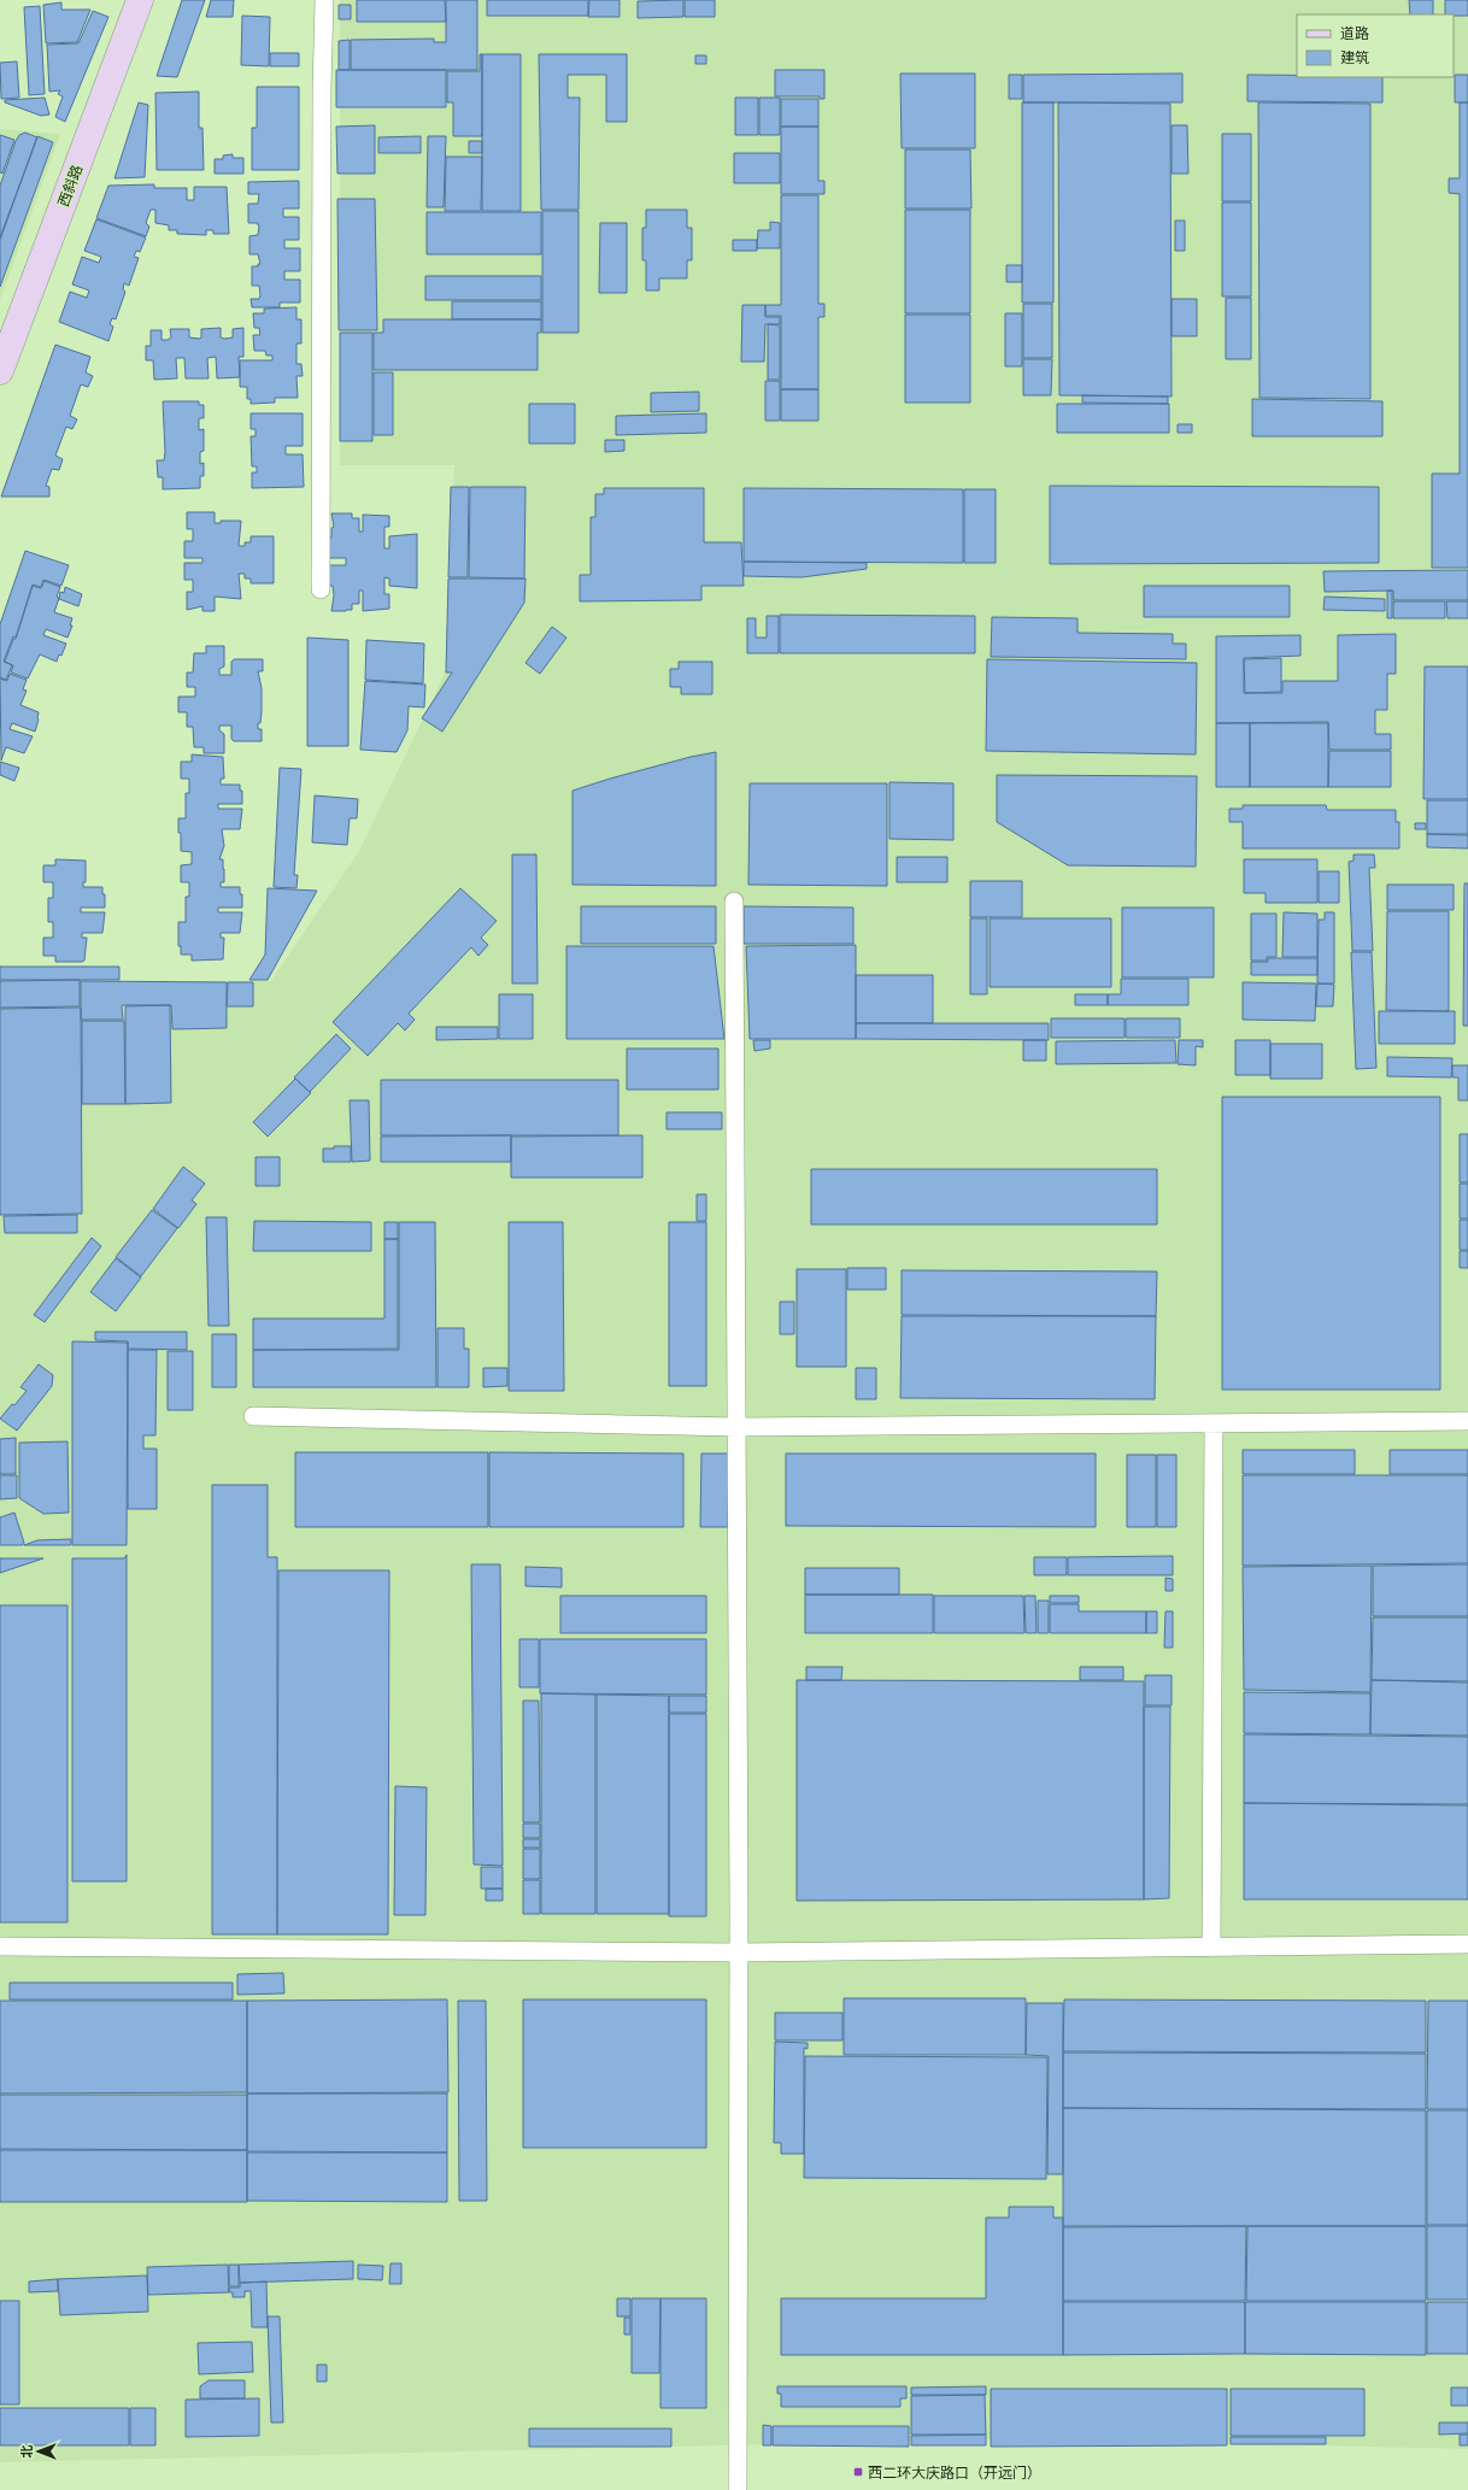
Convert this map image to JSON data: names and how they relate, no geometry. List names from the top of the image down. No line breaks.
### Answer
{"streets":{"street":["西斜路"]},"places":{"transit":["西二环大庆路口（开远门）"]},"legend":["道路","建筑"],"north":"left"}
